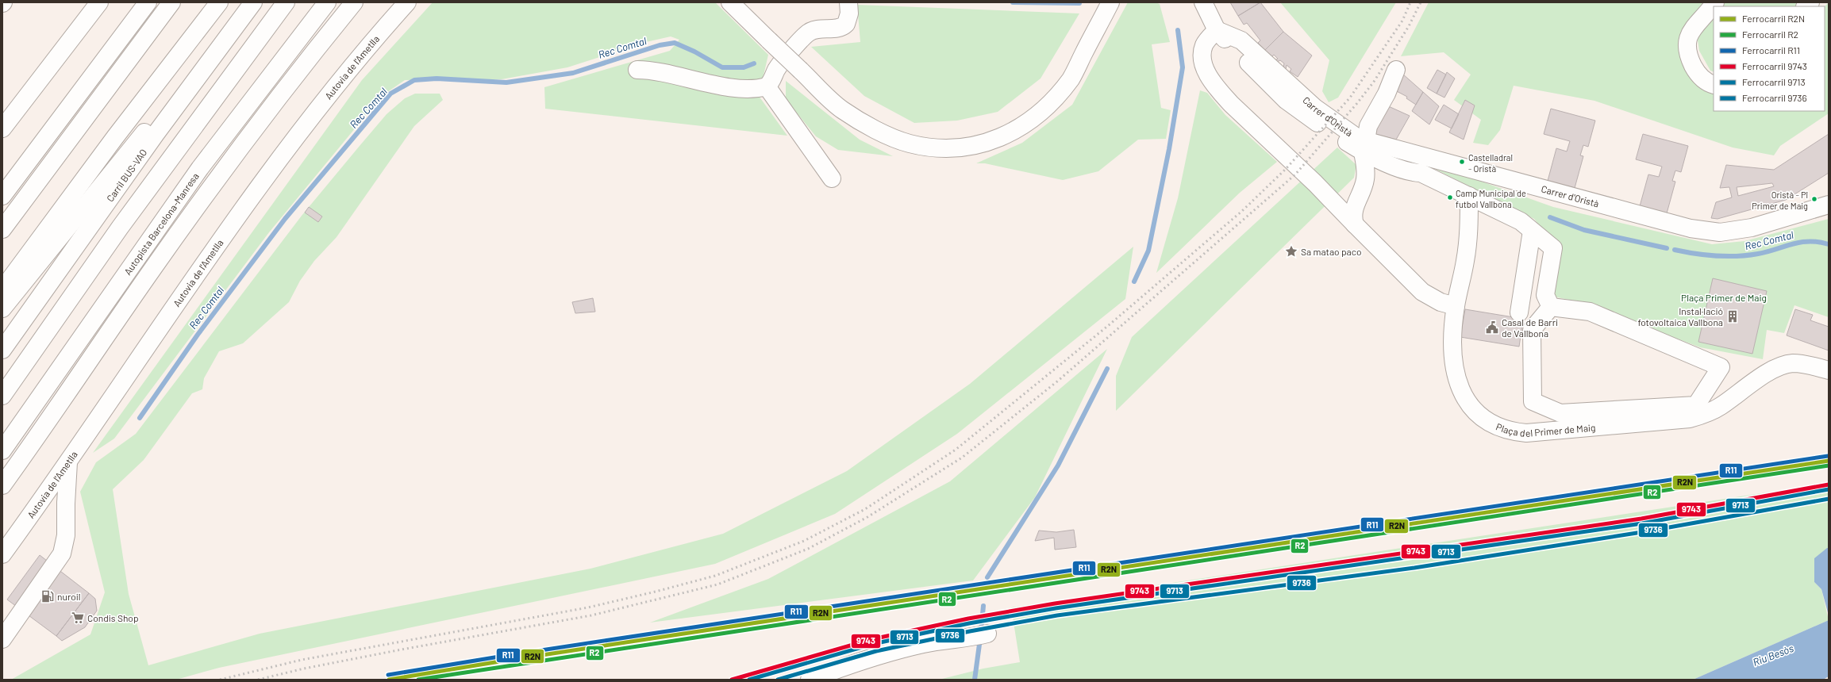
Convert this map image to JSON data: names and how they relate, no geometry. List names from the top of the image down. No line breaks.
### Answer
{"streets":{"main road":["Autovia de l'Ametlla","Carrer d'Oristà","Carril BUS-VAO","Autopista Barcelona-Manresa","Plaça del Primer de Maig"]},"water":["Rec Comtal","Riu Besòs"],"parks":["Plaça Primer de Maig"],"places":{"other":["Castelladral - Oristà","Camp Municipal de futbol Vallbona","Oristà - Pl Primer de Maig"],"place":["Sa matao paco"],"building":["Instal·lació fotovoltaica Vallbona"],"public building":["Casal de Barri de Vallbona"],"fuel station":["nuroil"],"supermarket":["Condis Shop"]},"lines":["rail line R11","rail line R2N","rail line R2","rail line 9743","rail line 9713","rail line 9736"],"legend":["Ferrocarril R2N","Ferrocarril R2","Ferrocarril R11","Ferrocarril 9743","Ferrocarril 9713","Ferrocarril 9736"]}
